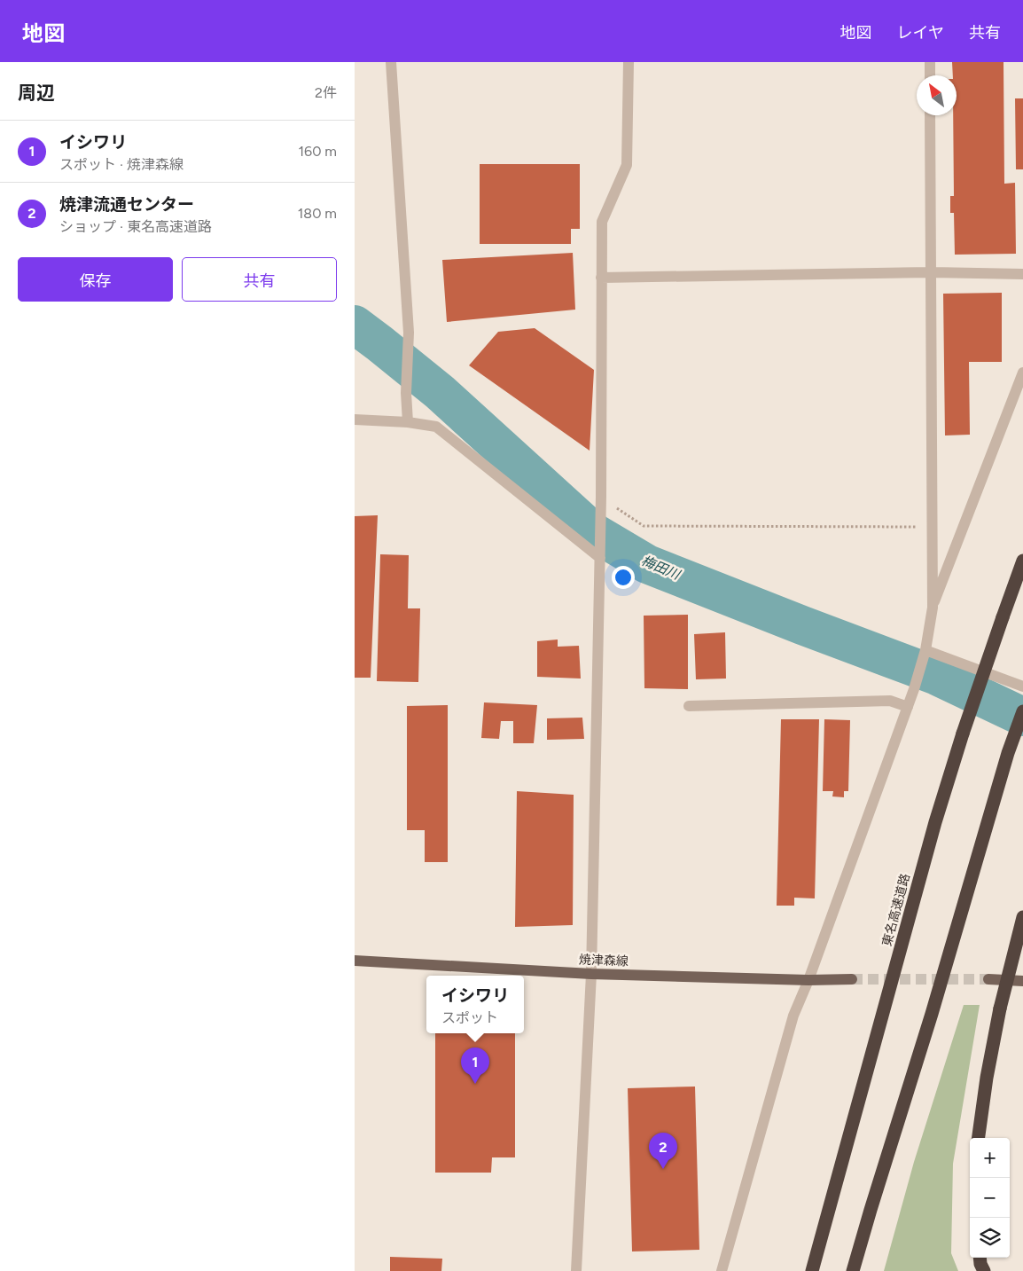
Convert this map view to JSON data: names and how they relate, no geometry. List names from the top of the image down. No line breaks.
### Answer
{"streets":{"highway":["東名高速道路"],"main road":["焼津森線"]},"water":["梅田川"],"north":"top left","page":{"header":"地図","nav":["地図","レイヤ","共有"],"heading":["周辺","2件"],"list":[{"mark":"1","name":"イシワリ","note":"スポット · 焼津森線","value":"160 m"},{"mark":"2","name":"焼津流通センター","note":"ショップ · 東名高速道路","value":"180 m"}],"buttons":["保存","共有"],"popup":["イシワリ","スポット"],"pins":["1","2"],"map_buttons":["+","−"]}}
